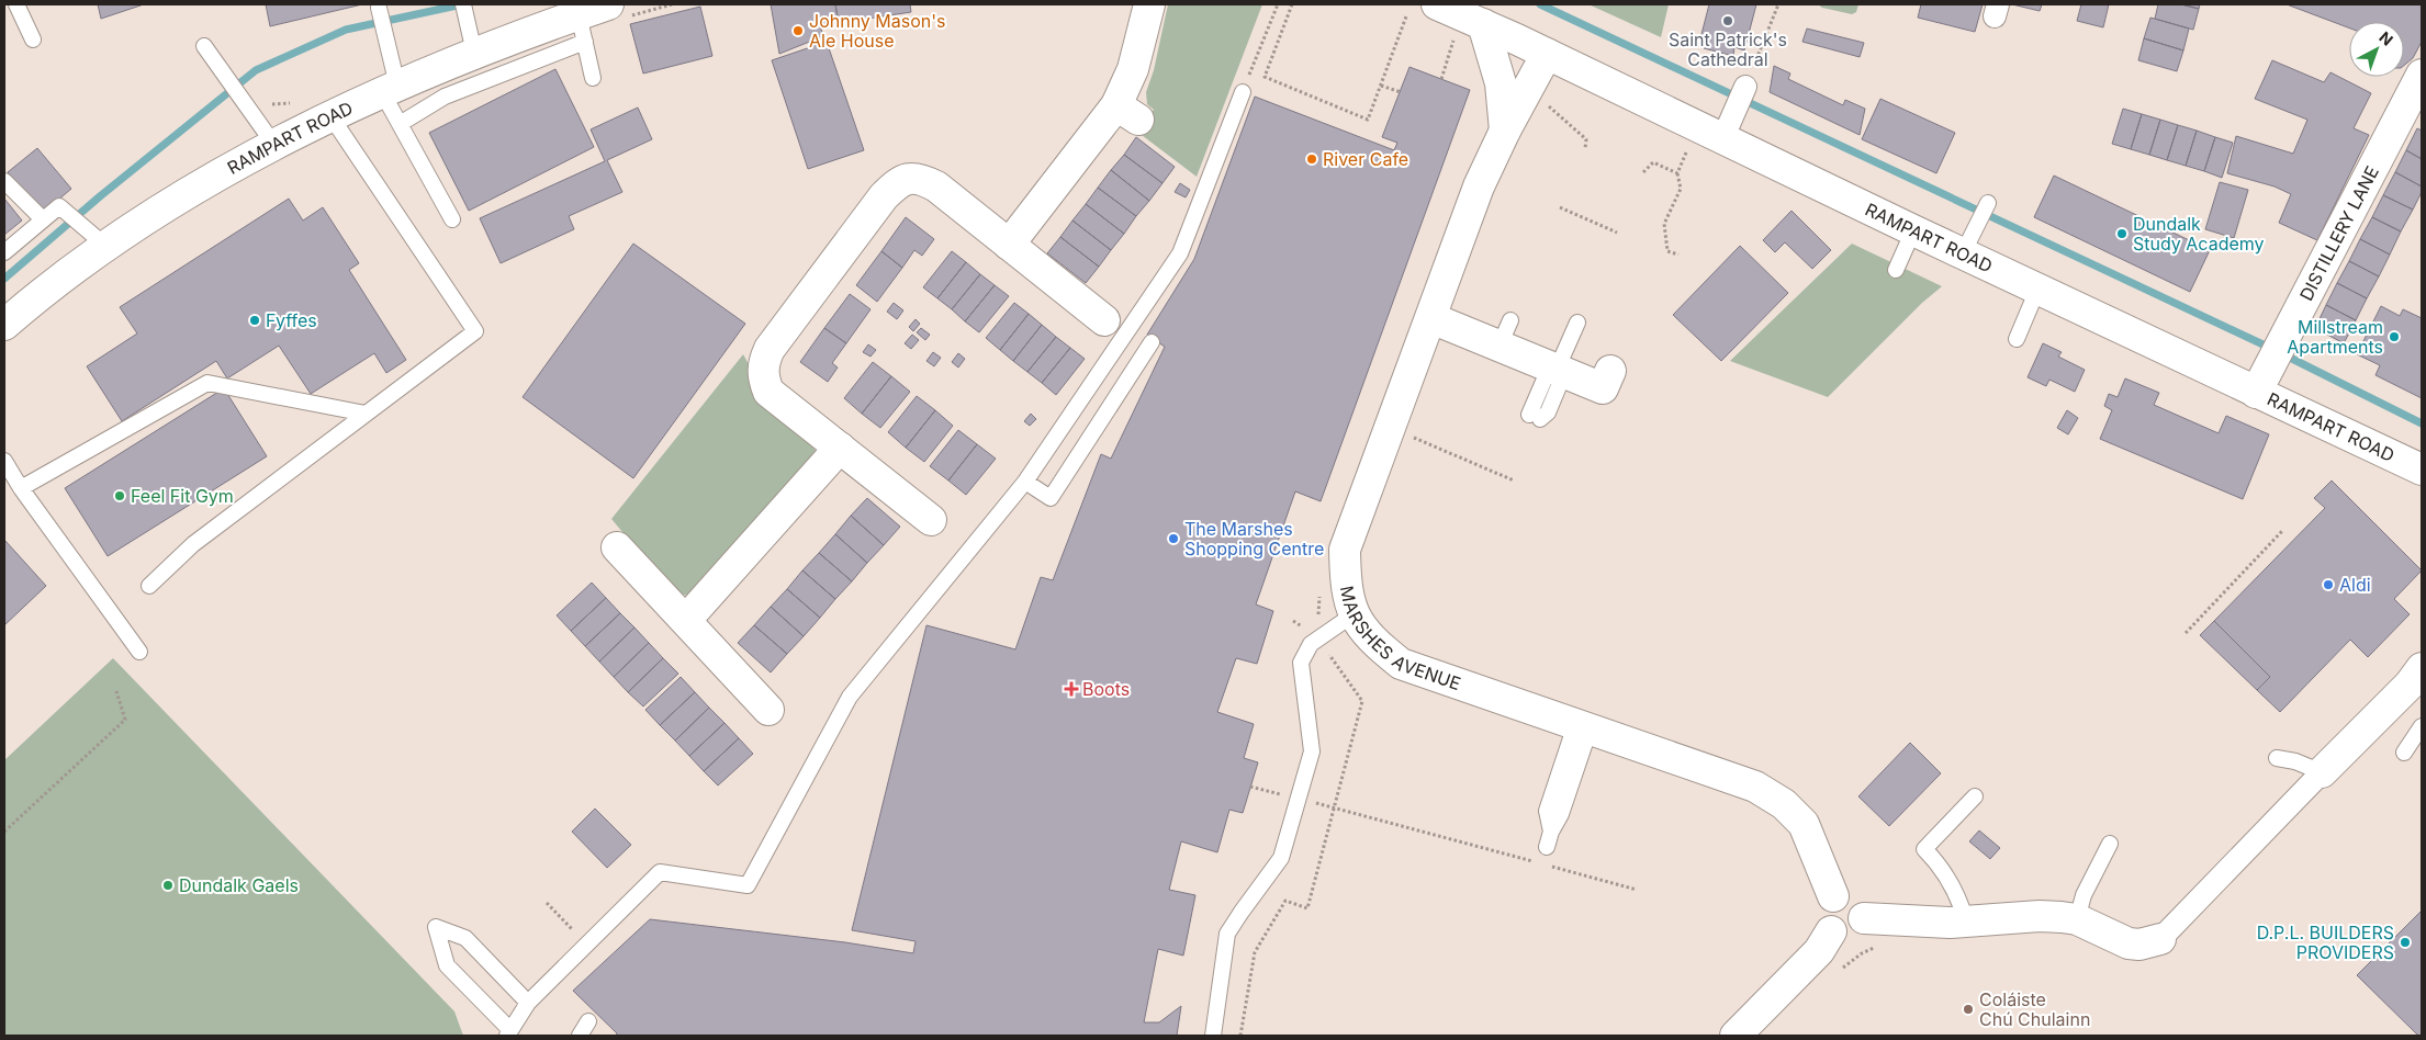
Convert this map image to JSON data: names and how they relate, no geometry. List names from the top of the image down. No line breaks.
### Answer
{"streets":{"street":["RAMPART ROAD","DISTILLERY LANE","MARSHES AVENUE"]},"crossings":[["RAMPART ROAD","DISTILLERY LANE"],["RAMPART ROAD","MARSHES AVENUE"]],"places":{"other":["Saint Patrick's Cathedral","Johnny Mason's Ale House","River Cafe","Dundalk Study Academy","Fyffes","Millstream Apartments","Feel Fit Gym","The Marshes Shopping Centre","Aldi","Dundalk Gaels","D.P.L. BUILDERS PROVIDERS","Coláiste Chú Chulainn"],"health":["Boots"]},"north":"top right"}
